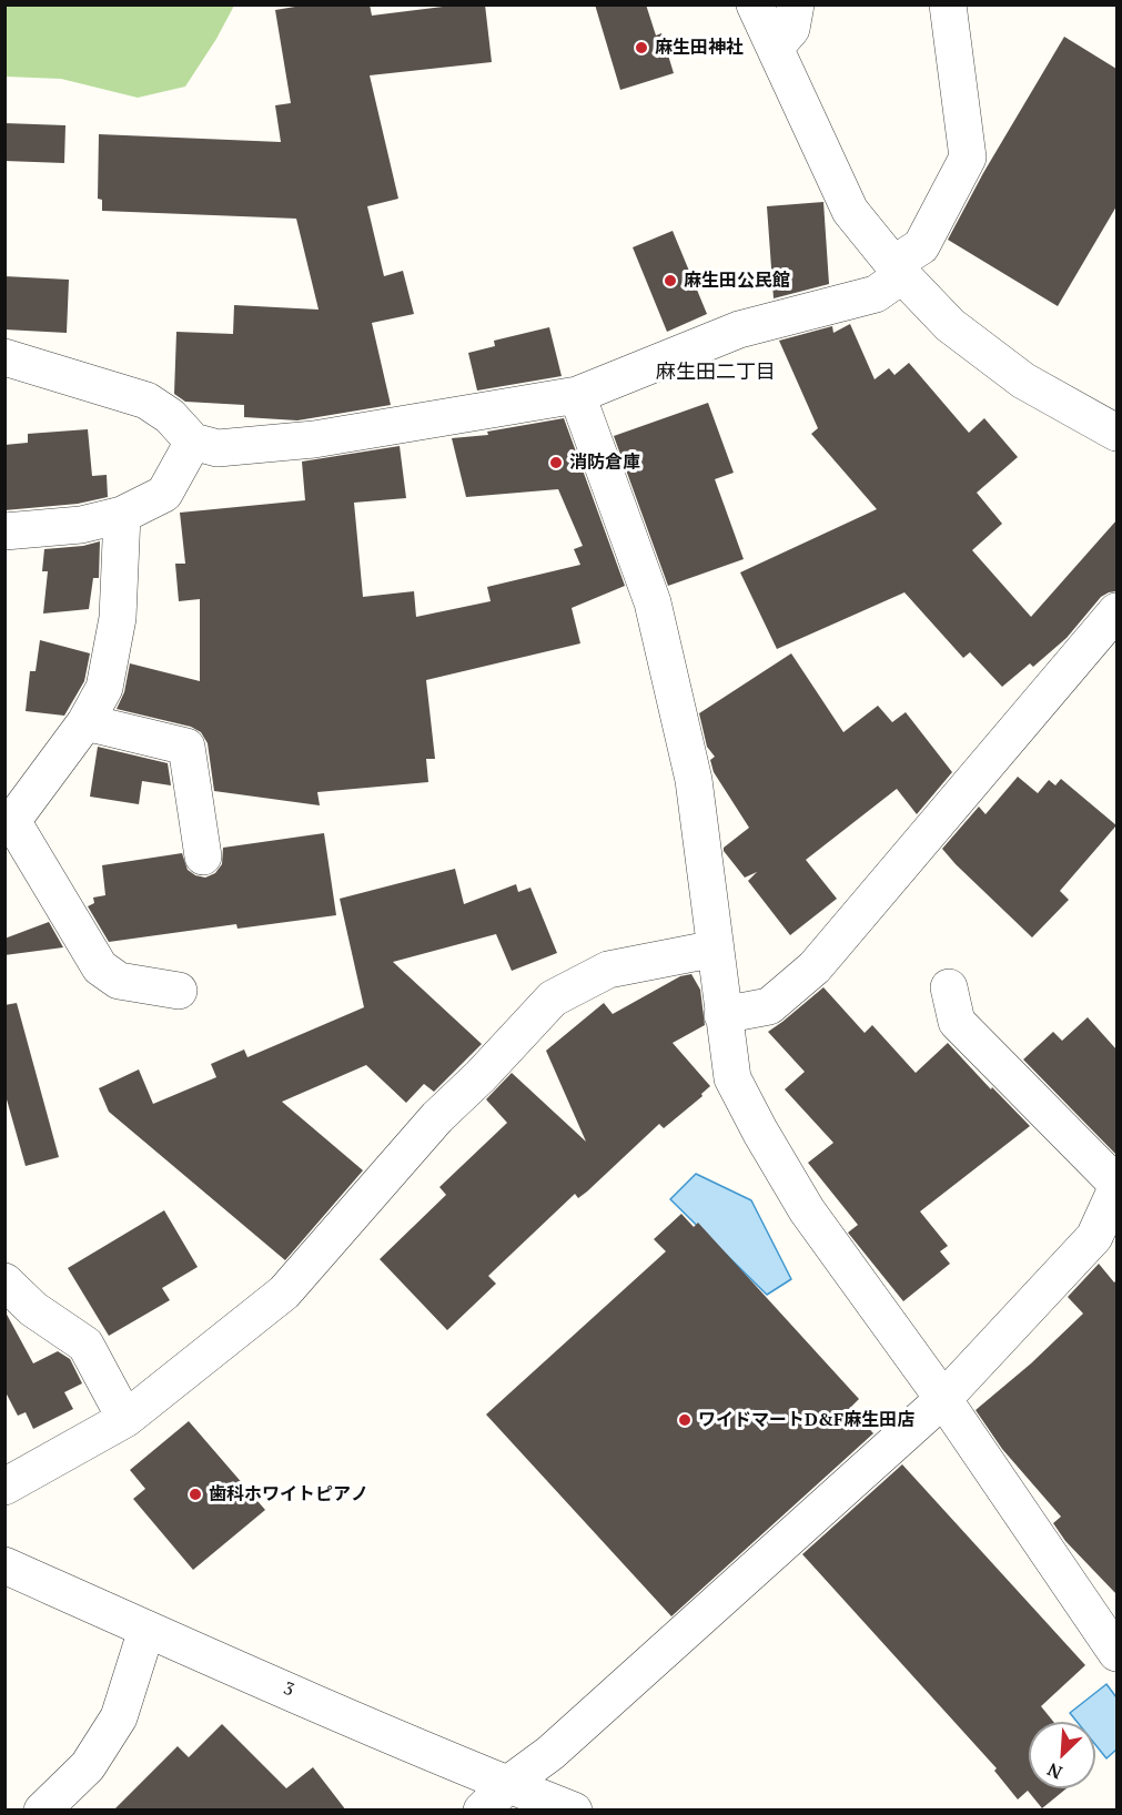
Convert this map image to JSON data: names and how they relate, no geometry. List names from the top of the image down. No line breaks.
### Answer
{"streets":{"street":["3"]},"districts":["麻生田二丁目"],"places":["麻生田神社","麻生田公民館","消防倉庫","ワイドマートD&F麻生田店","歯科ホワイトピアノ"],"north":"bottom left"}
